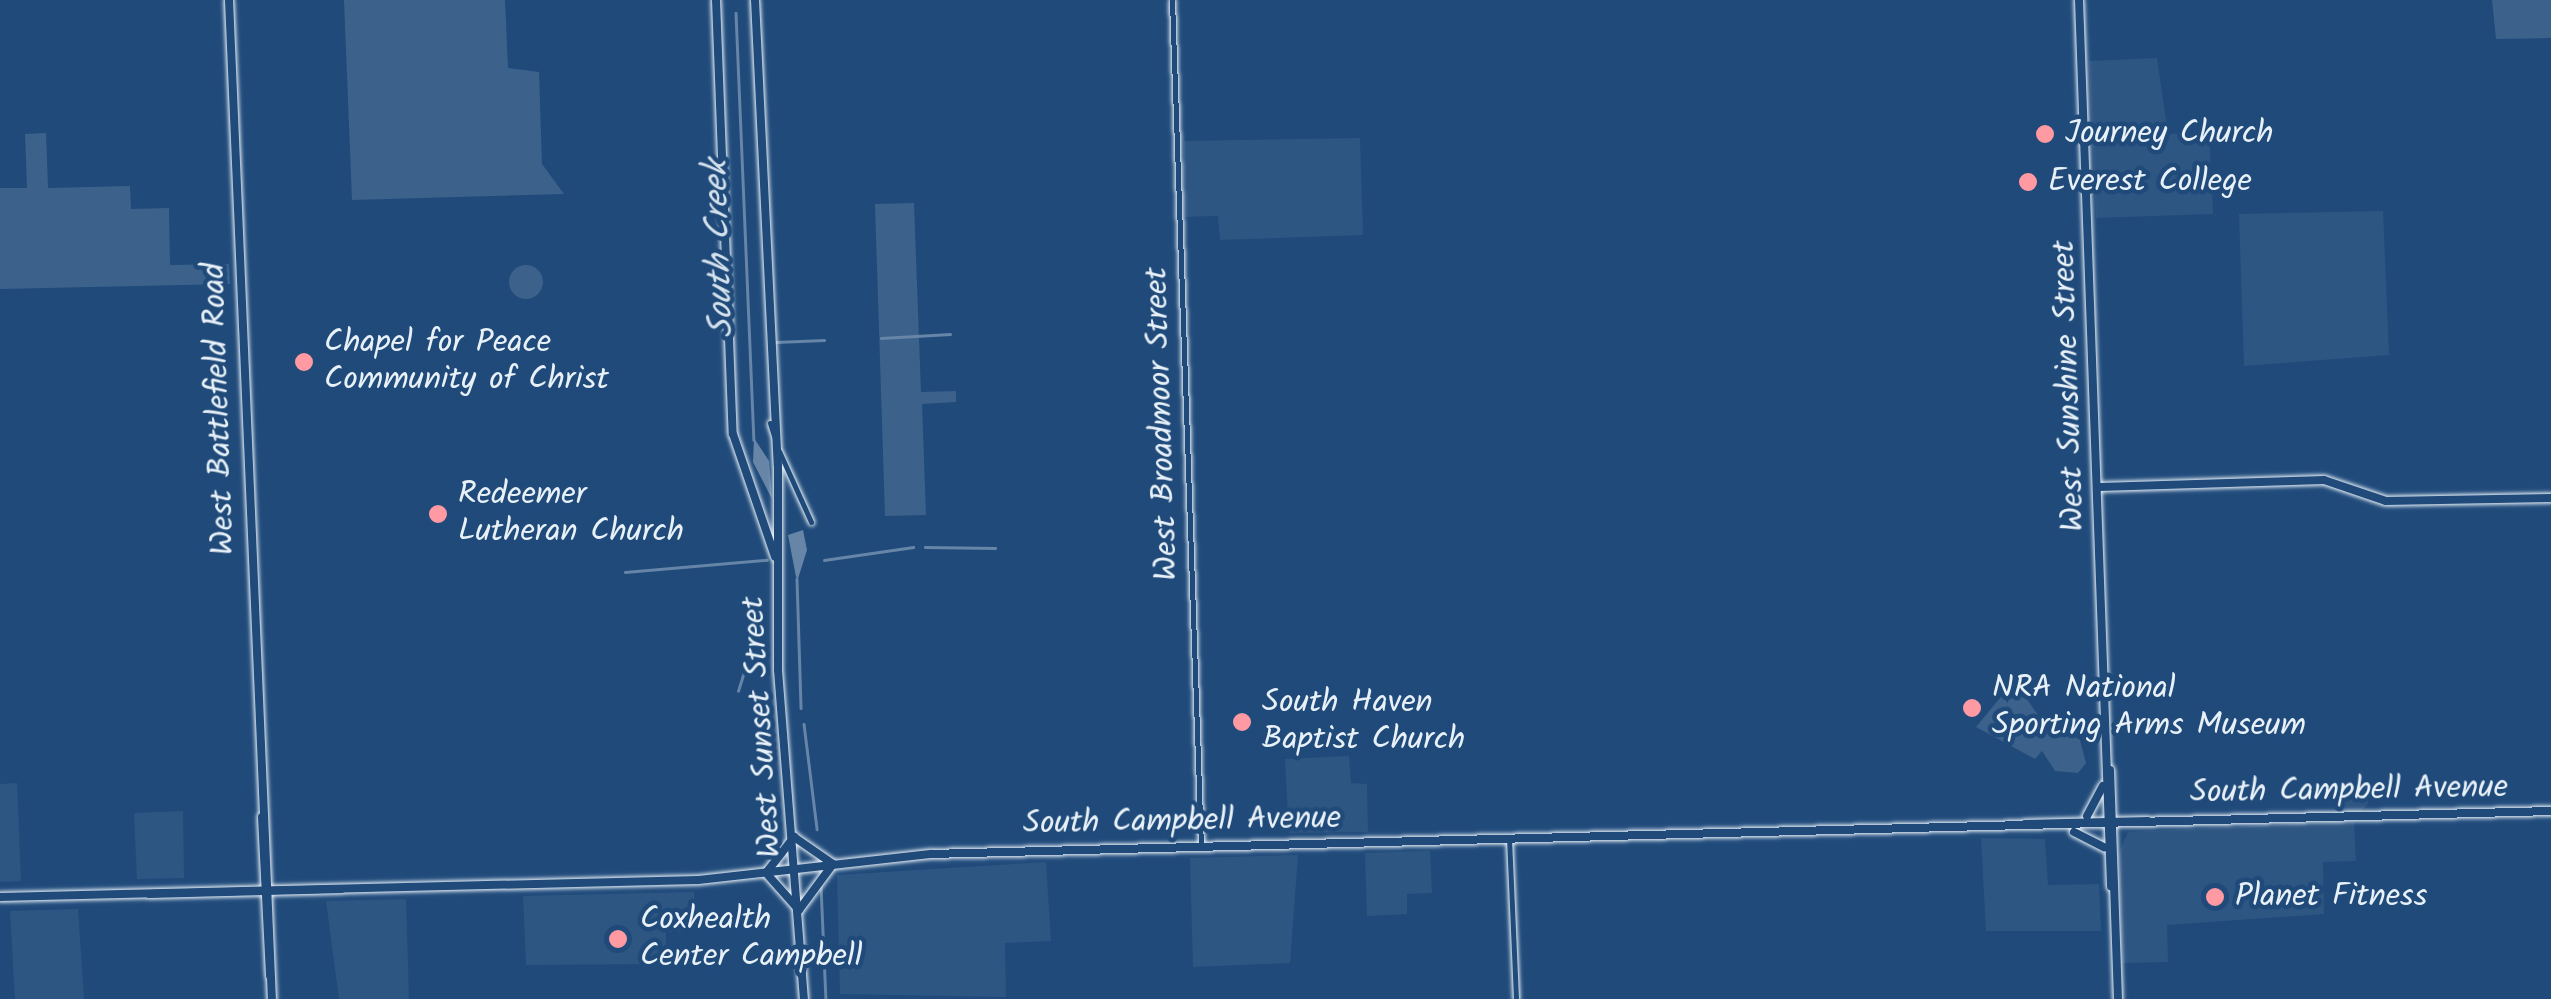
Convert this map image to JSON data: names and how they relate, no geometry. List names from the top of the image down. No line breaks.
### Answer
{"streets":{"main road":["West Sunshine Street","West Battlefield Road","West Sunset Street","South Campbell Avenue"],"street":["West Broadmoor Street"]},"crossings":[["West Sunshine Street","South Campbell Avenue"],["West Battlefield Road","South Campbell Avenue"],["West Broadmoor Street","South Campbell Avenue"],["West Sunset Street","South Campbell Avenue"]],"water":["South Creek"],"places":["Journey Church","Everest College","Chapel for Peace Community of Christ","Redeemer Lutheran Church","NRA National Sporting Arms Museum","South Haven Baptist Church","Planet Fitness","Coxhealth Center Campbell"]}
